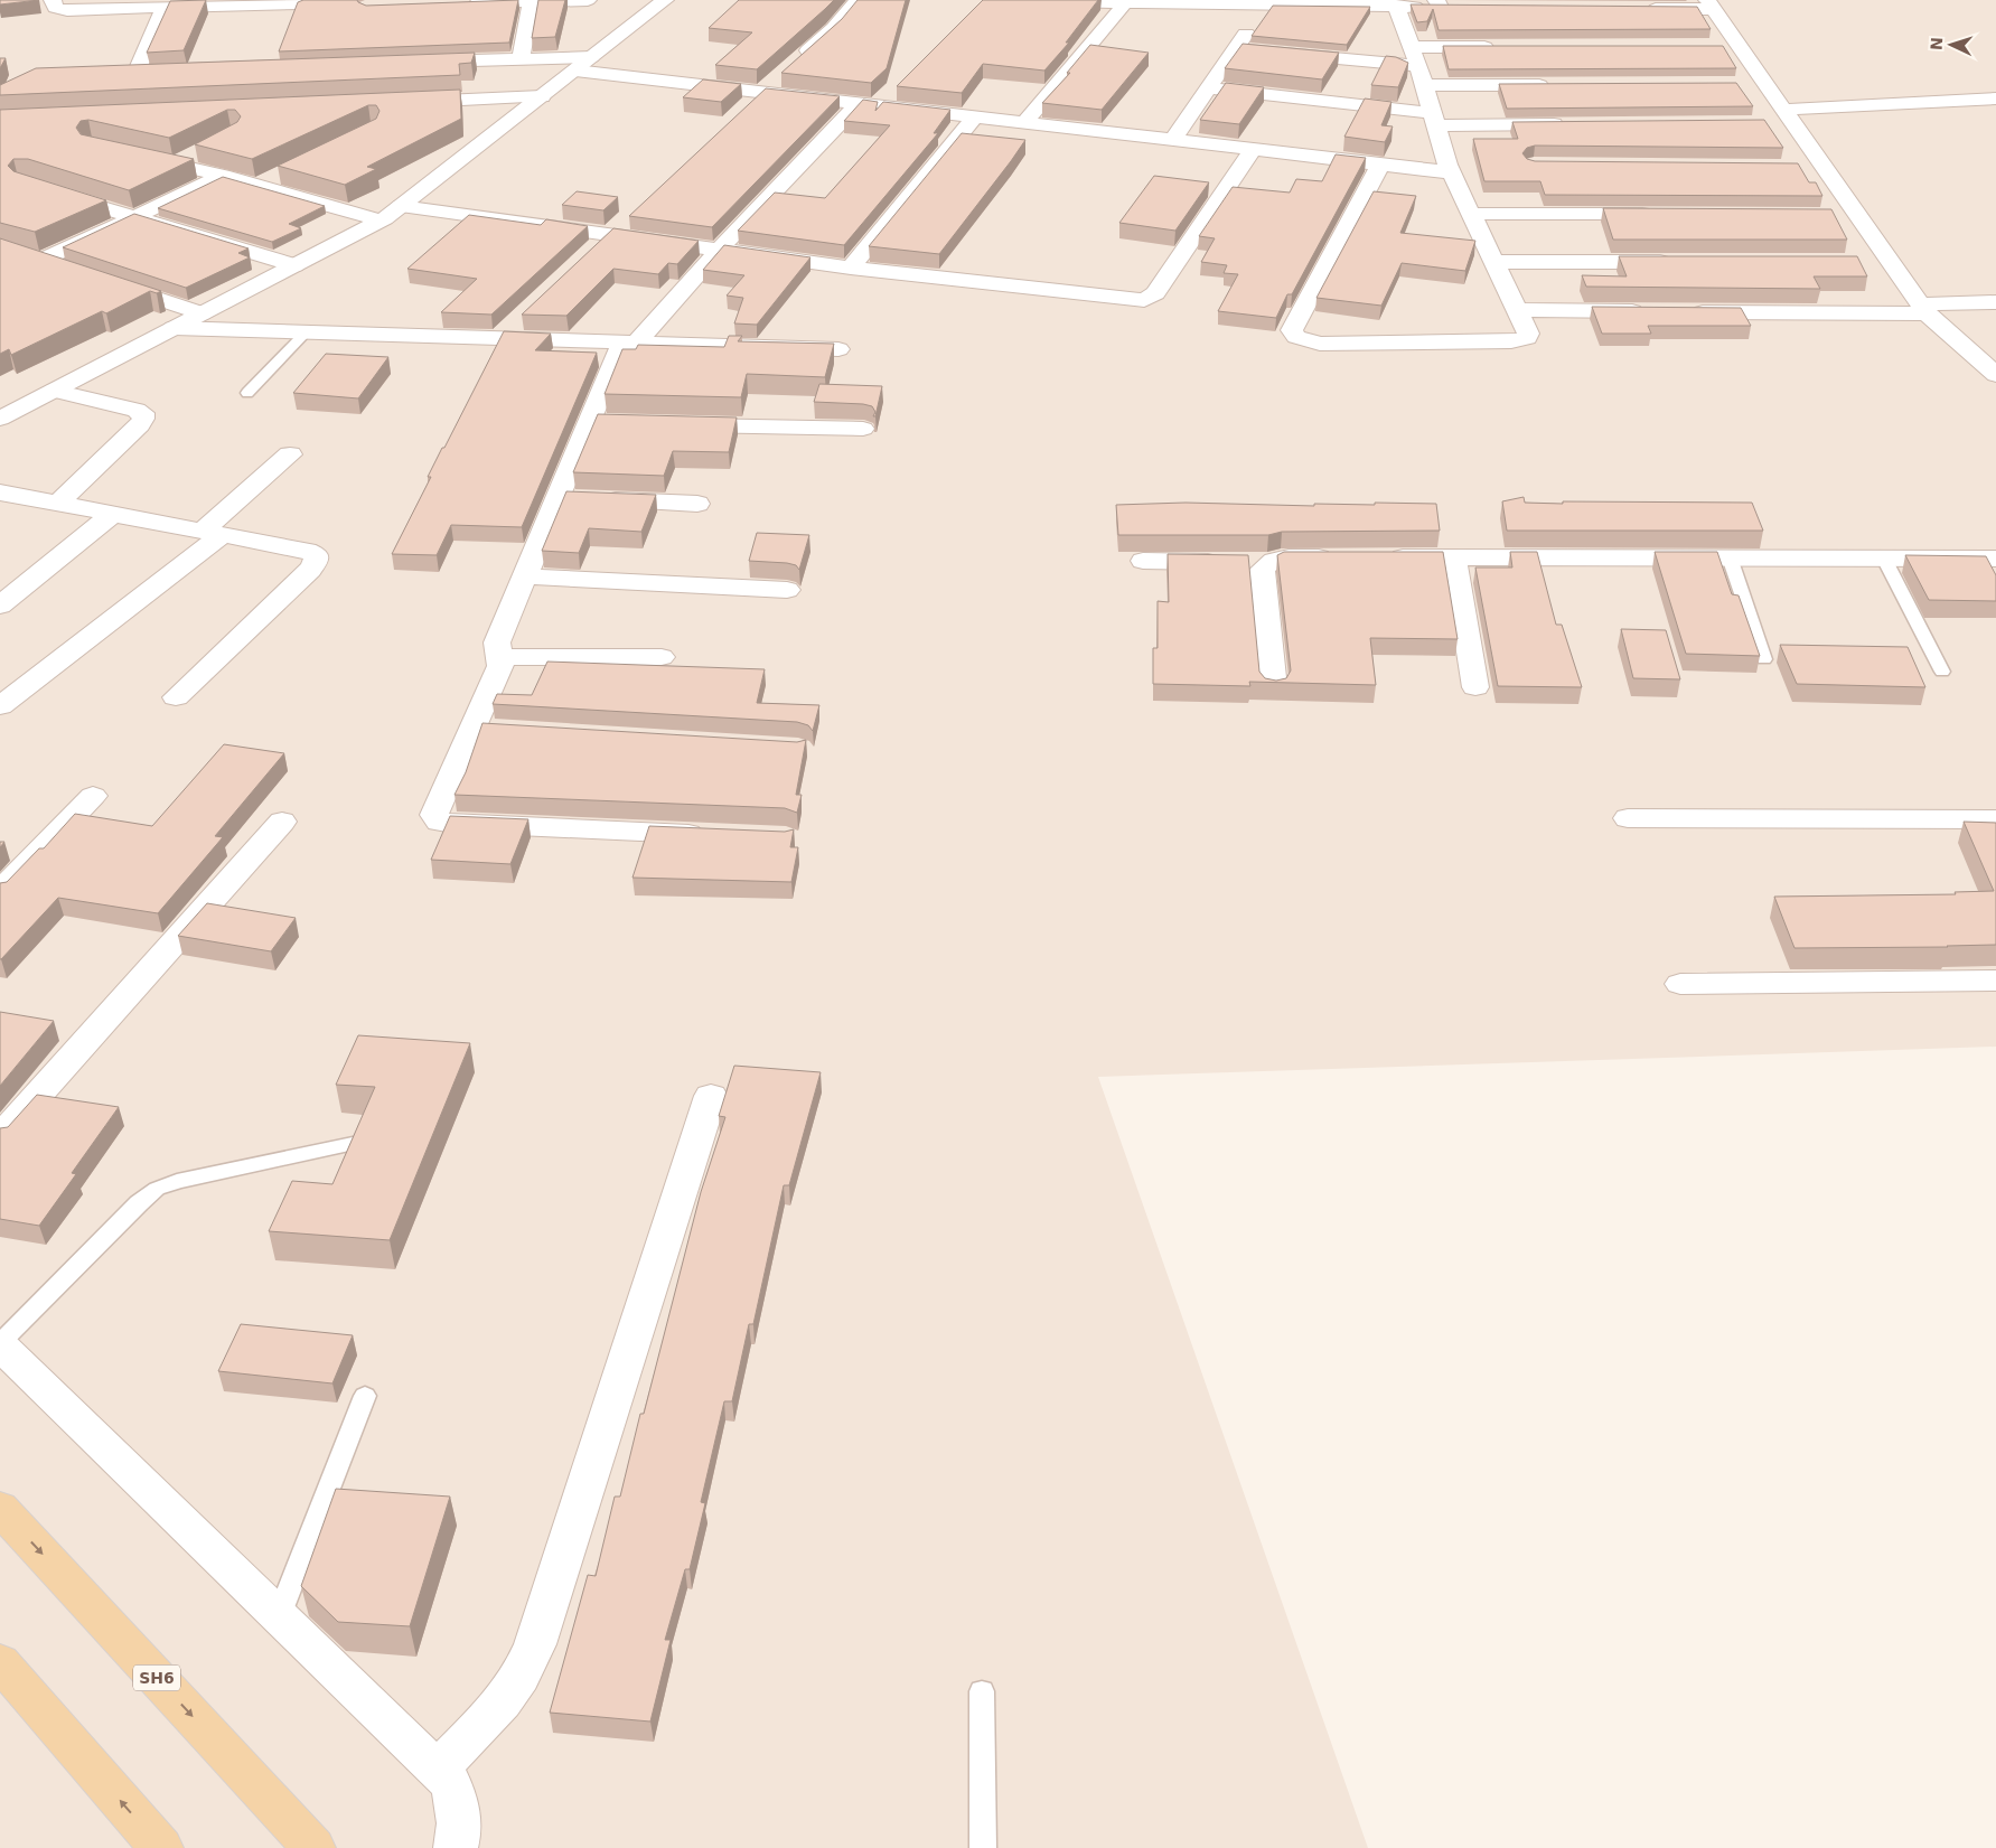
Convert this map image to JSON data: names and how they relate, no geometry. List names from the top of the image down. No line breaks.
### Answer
{"streets":{"main road":["SH6"]},"north":"left"}
